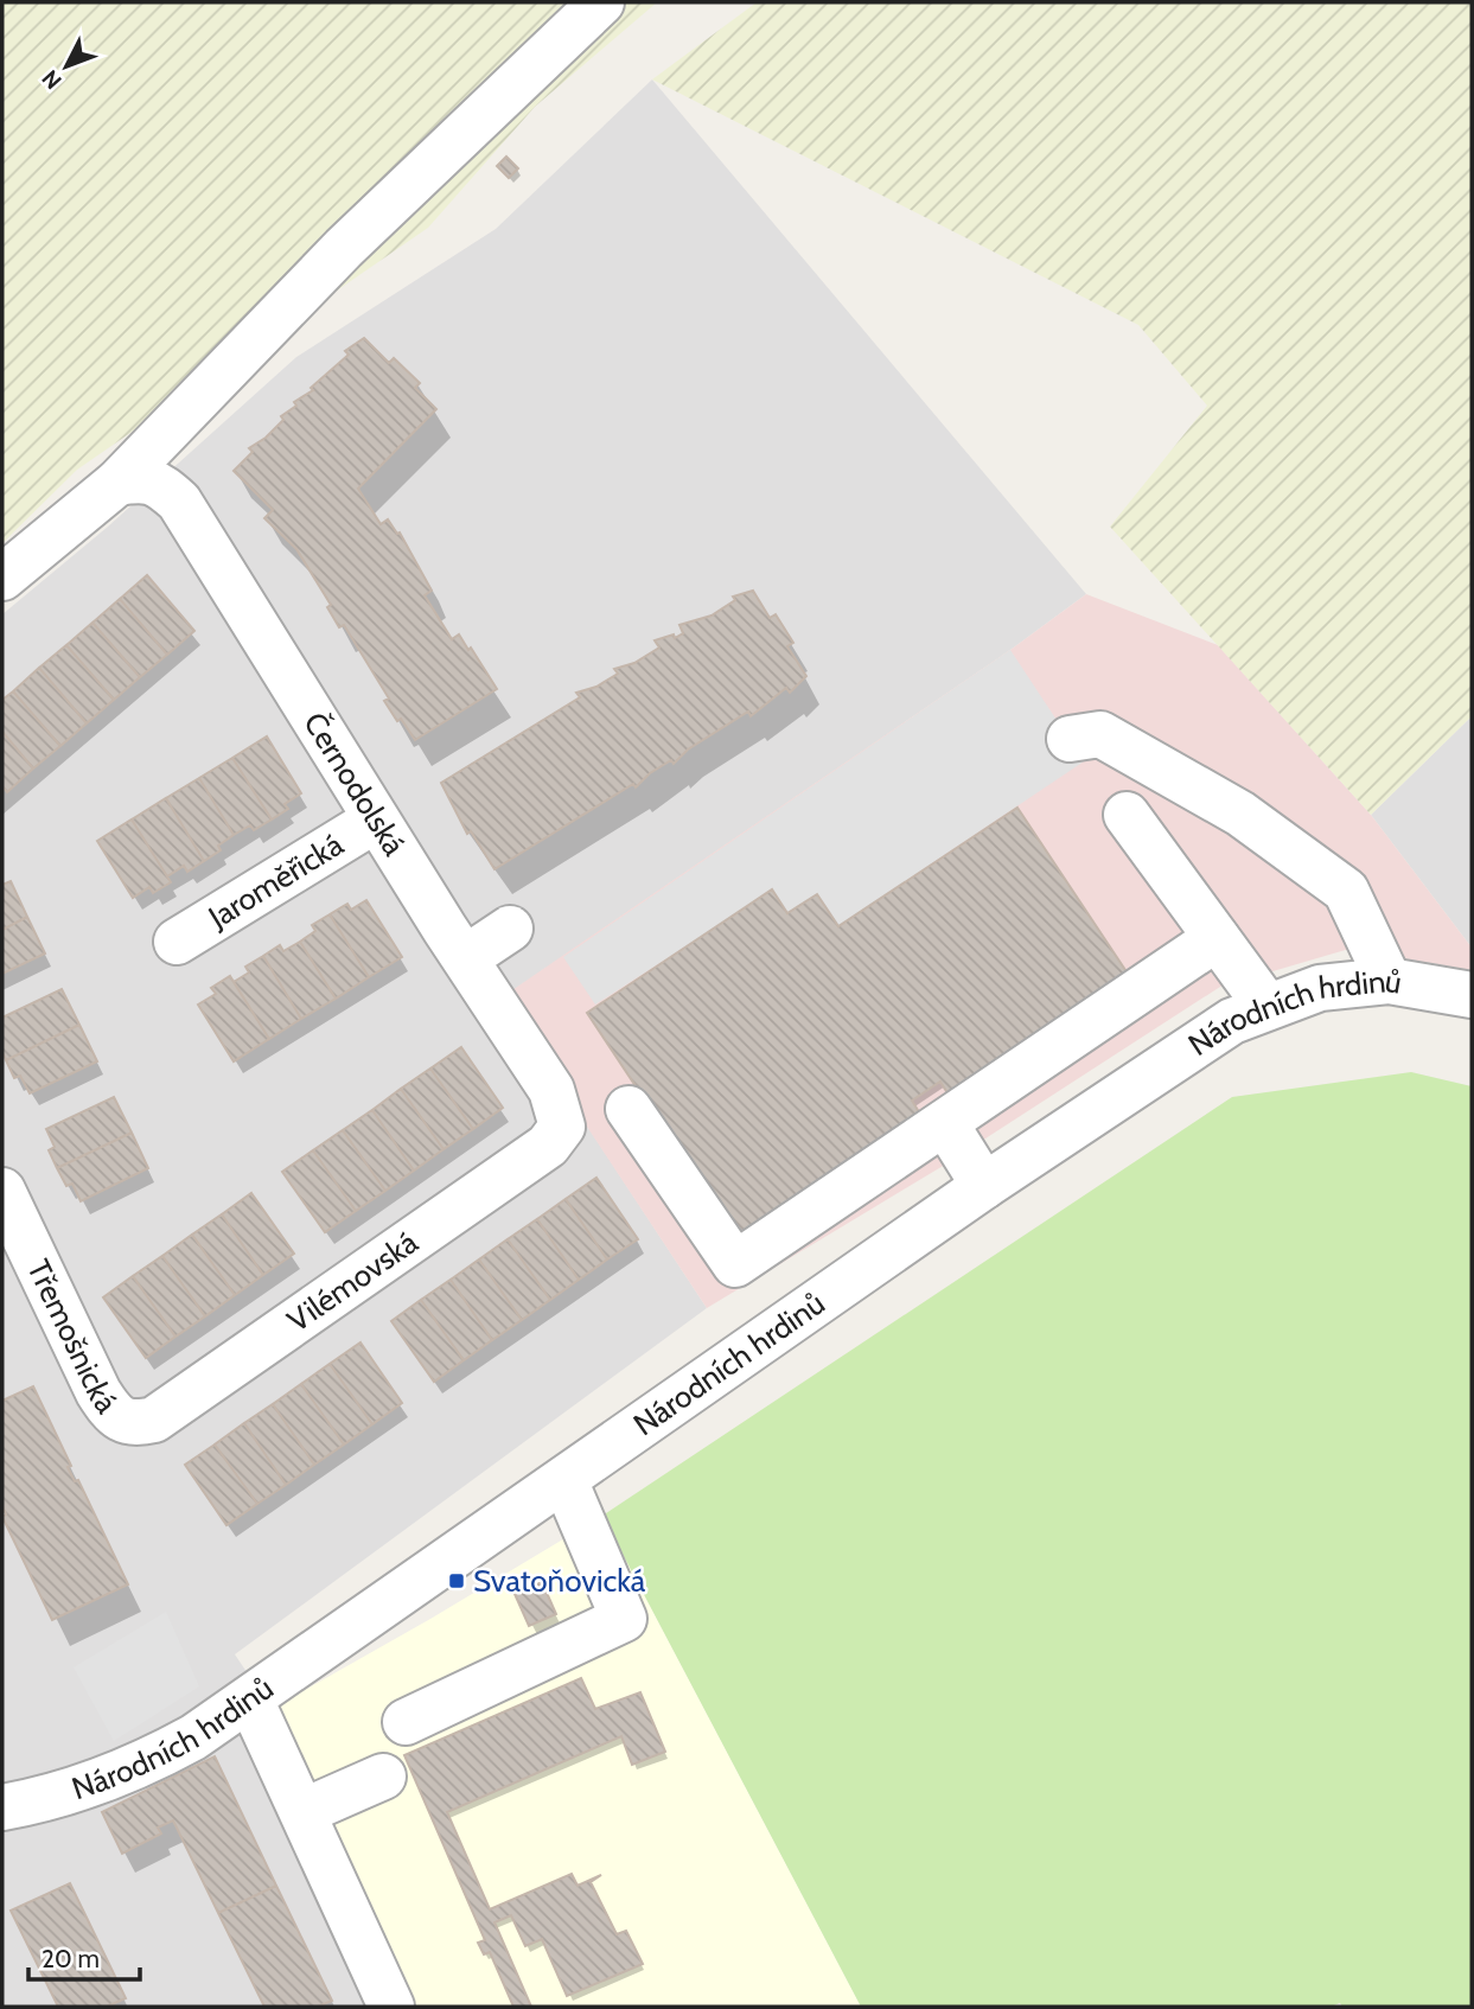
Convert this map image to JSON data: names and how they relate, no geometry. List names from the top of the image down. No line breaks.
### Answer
{"streets":{"street":["Černodolská","Jaroměřická","Národních hrdinů","Vilémovská","Třemošnická"]},"crossings":[["Černodolská","Jaroměřická"],["Černodolská","Vilémovská"],["Vilémovská","Třemošnická"]],"places":{"transit":["Svatoňovická"]},"scale_bar":"20 m","north":"bottom left"}
